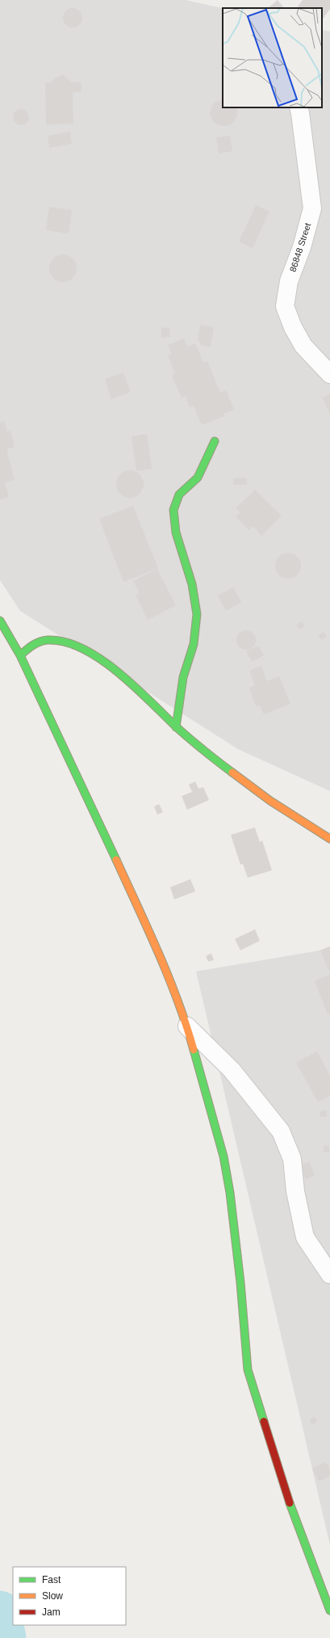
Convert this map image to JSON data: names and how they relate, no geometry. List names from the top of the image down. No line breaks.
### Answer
{"streets":{"street":["86848 Street"]},"legend":["Fast","Slow","Jam"]}
